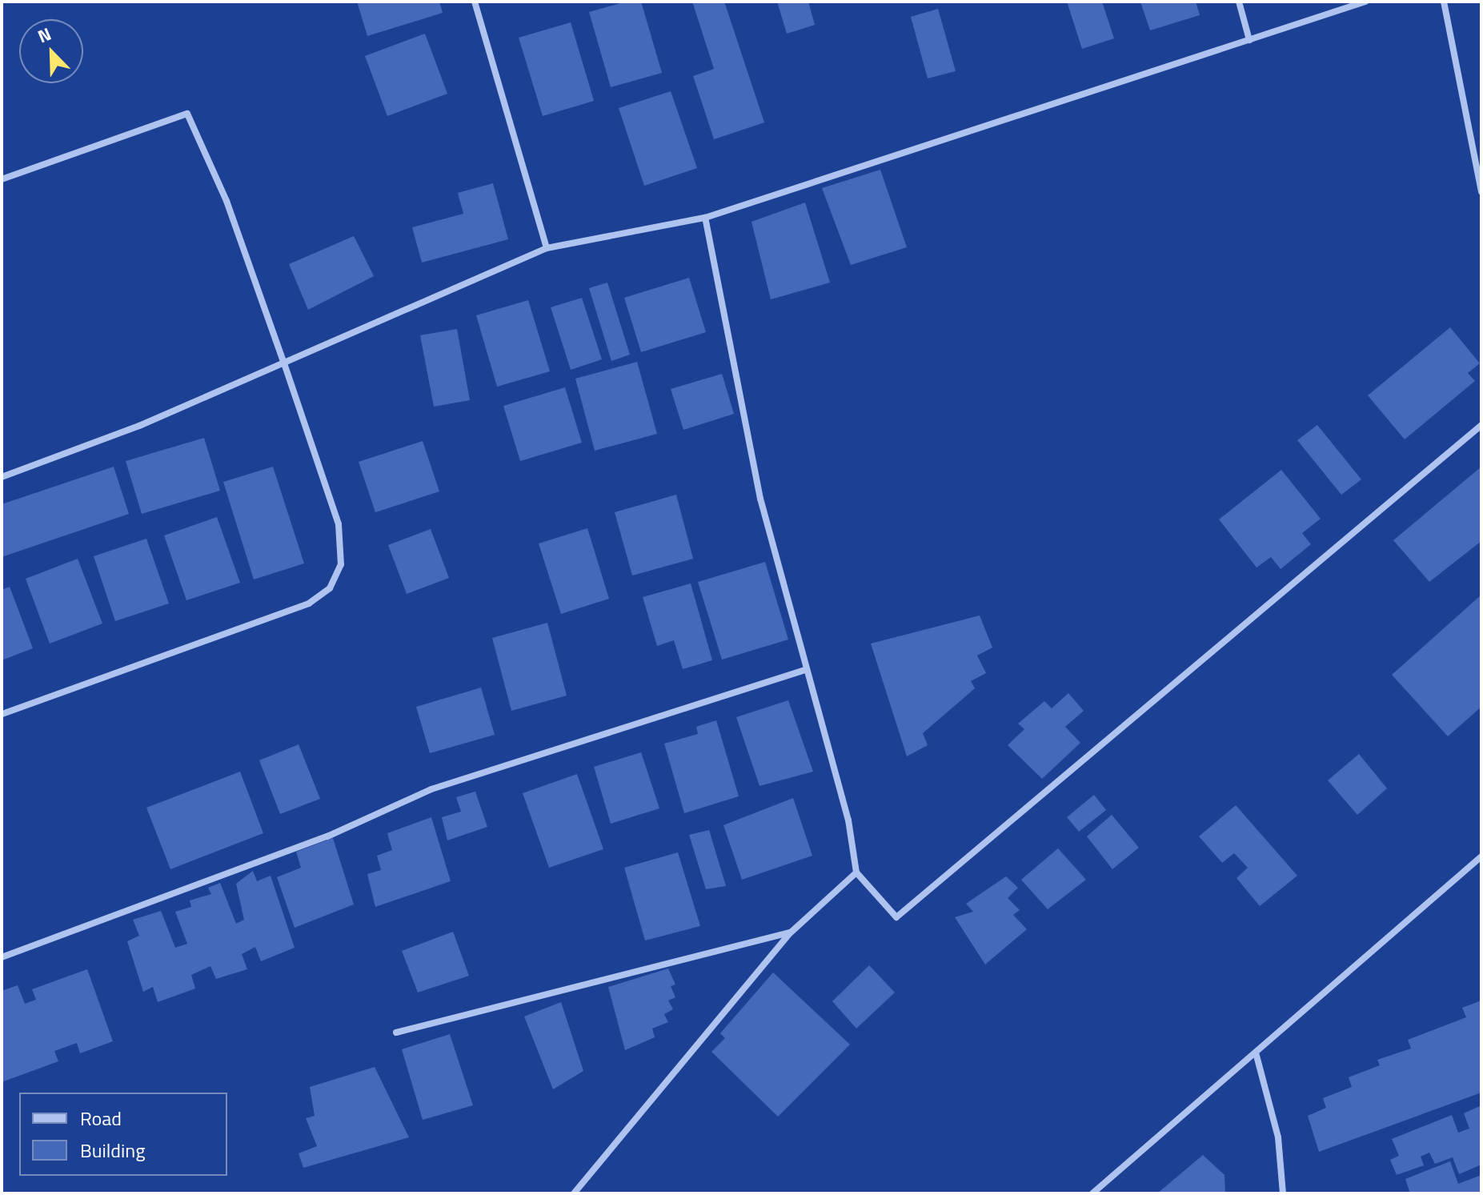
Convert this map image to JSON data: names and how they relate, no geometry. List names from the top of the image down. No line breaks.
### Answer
{"legend":["Road","Building"],"north":"top left"}
